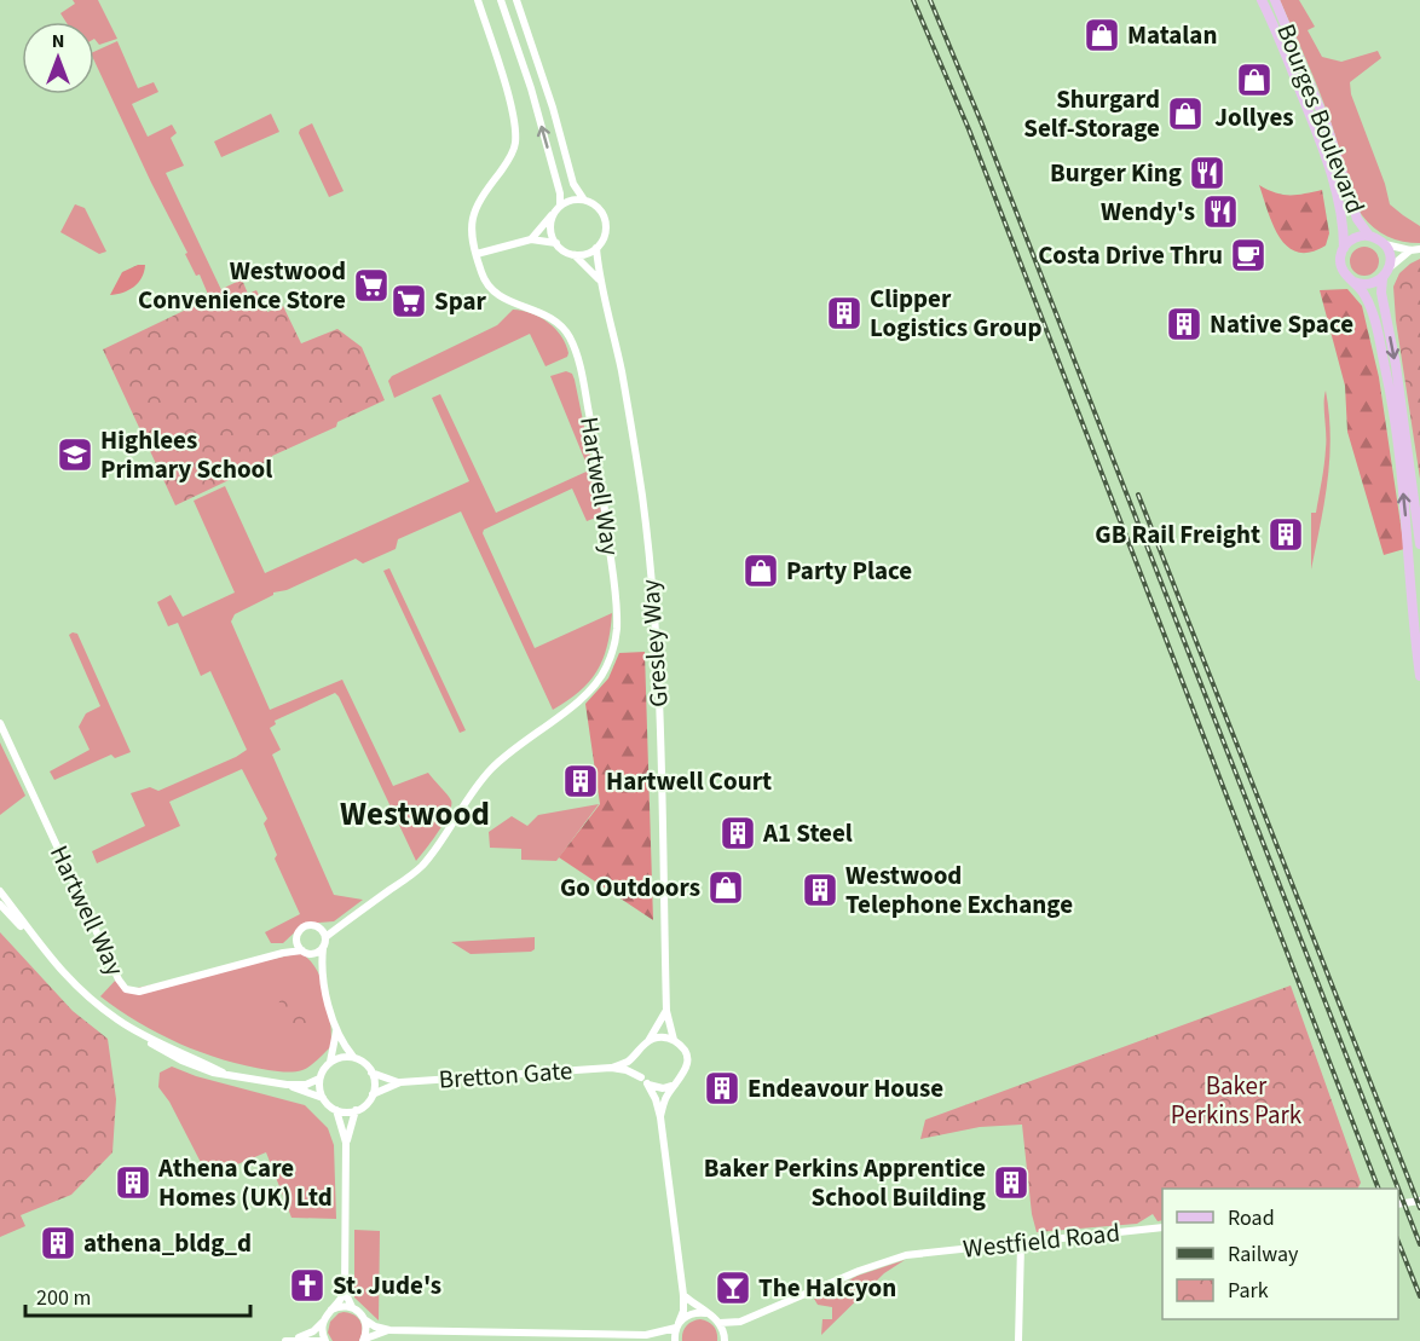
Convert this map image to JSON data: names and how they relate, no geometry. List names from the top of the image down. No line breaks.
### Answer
{"streets":{"main road":["Bourges Boulevard"],"street":["Hartwell Way","Gresley Way","Bretton Gate","Westfield Road"]},"crossings":[["Gresley Way","Bretton Gate"]],"districts":["Westwood"],"parks":["Baker Perkins Park"],"places":{"shop":["Matalan","Jollyes","Shurgard Self-Storage","Party Place","Go Outdoors"],"restaurant":["Burger King","Wendy's"],"cafe":["Costa Drive Thru"],"supermarket":["Westwood Convenience Store","Spar"],"building":["Clipper Logistics Group","Native Space","GB Rail Freight","Hartwell Court","A1 Steel","Westwood Telephone Exchange","Endeavour House","Athena Care Homes (UK) Ltd","Baker Perkins Apprentice School Building","athena_bldg_d"],"school or university":["Highlees Primary School"],"church":["St. Jude's"],"bar":["The Halcyon"]},"legend":["Road","Railway","Park"],"scale_bar":"200 m","north":"top"}
